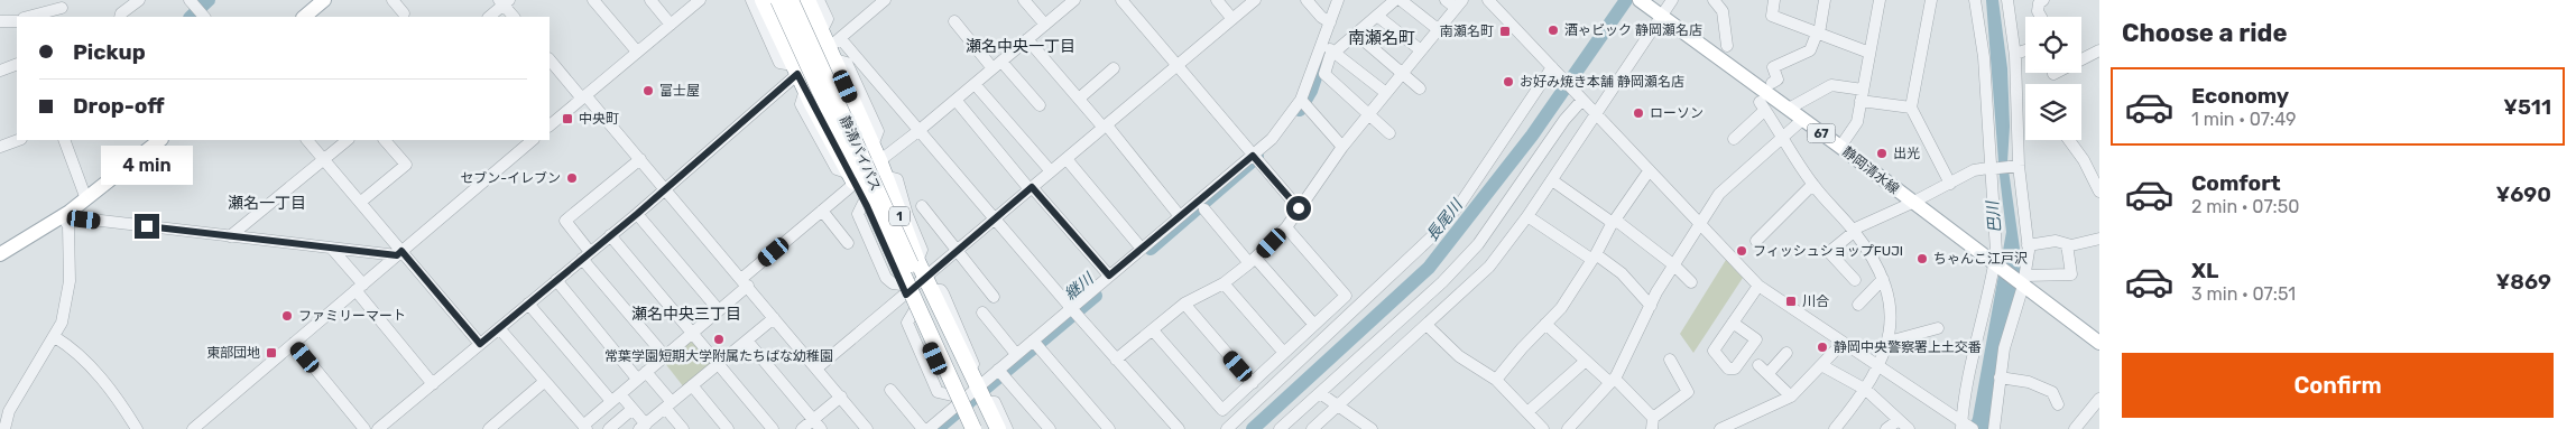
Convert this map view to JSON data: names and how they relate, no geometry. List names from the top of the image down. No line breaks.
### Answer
{"streets":{"highway":["静清バイパス","1"],"main road":["67","静岡清水線"]},"crossings":[["静清バイパス","1"]],"districts":["南瀬名町","瀬名中央一丁目","瀬名一丁目","瀬名中央三丁目"],"water":["巴川","長尾川","継川"],"places":{"other":["酒ゃビック 静岡瀬名店","お好み焼き本舗 静岡瀬名店","富士屋","ローソン","出光","セブン-イレブン","フィッシュショップFUJI","ちゃんこ江戸沢","ファミリーマート","常葉学園短期大学附属たちばな幼稚園","静岡中央警察署上土交番"],"transit":["南瀬名町","中央町","川合","東部団地"]},"page":{"heading":"Choose a ride","banner":["Pickup","Drop-off"],"list":[{"name":"Economy","note":"1 min · 07:49","value":"¥511"},{"name":"Comfort","note":"2 min · 07:50","value":"¥690"},{"name":"XL","note":"3 min · 07:51","value":"¥869"}],"bubble":"4 min","buttons":"Confirm"}}
